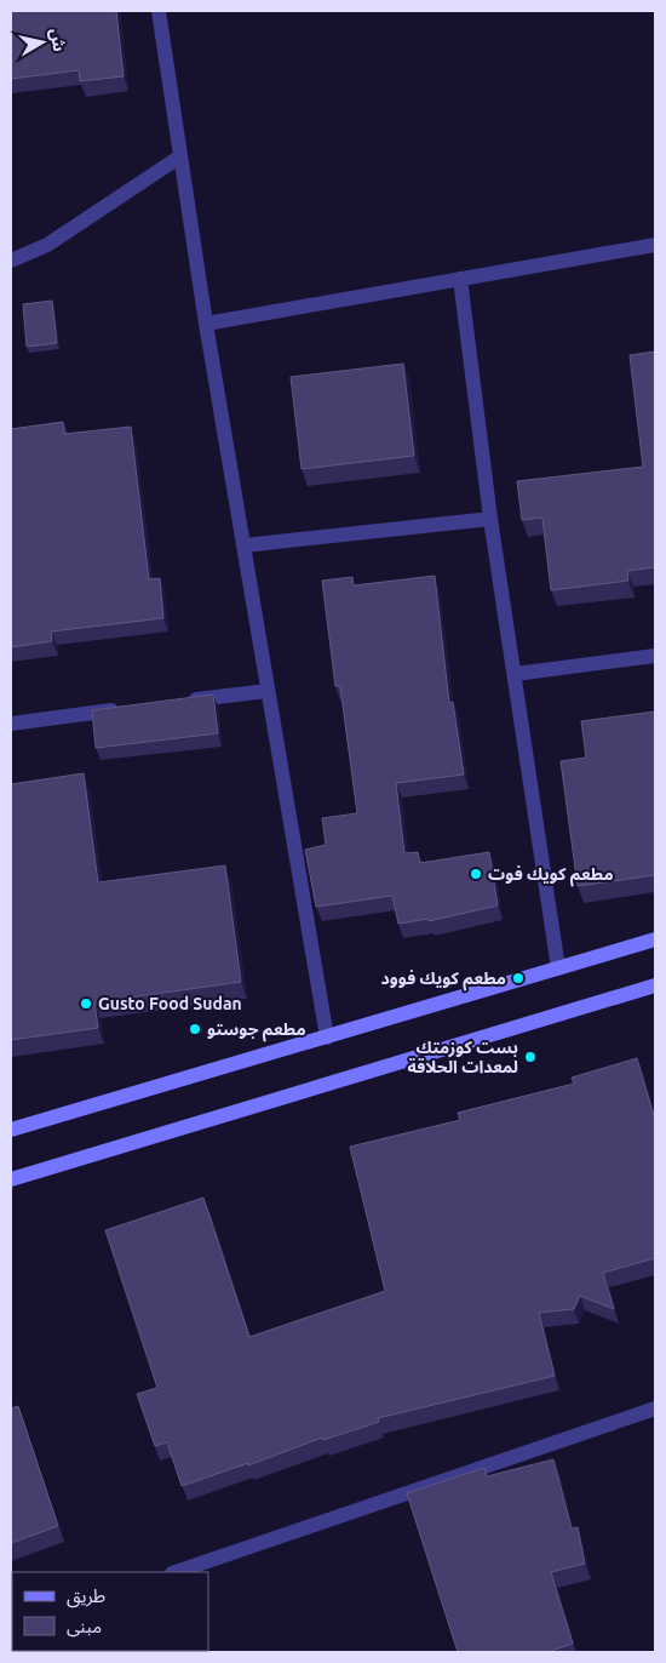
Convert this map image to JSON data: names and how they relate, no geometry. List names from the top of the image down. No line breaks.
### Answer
{"places":["مطعم كويك فوت","مطعم كويك فوود","Gusto Food Sudan","مطعم جوستو","بست كوزمتك لمعدات الحلاقة"],"legend":["طريق","مبنى"],"north":"right"}
